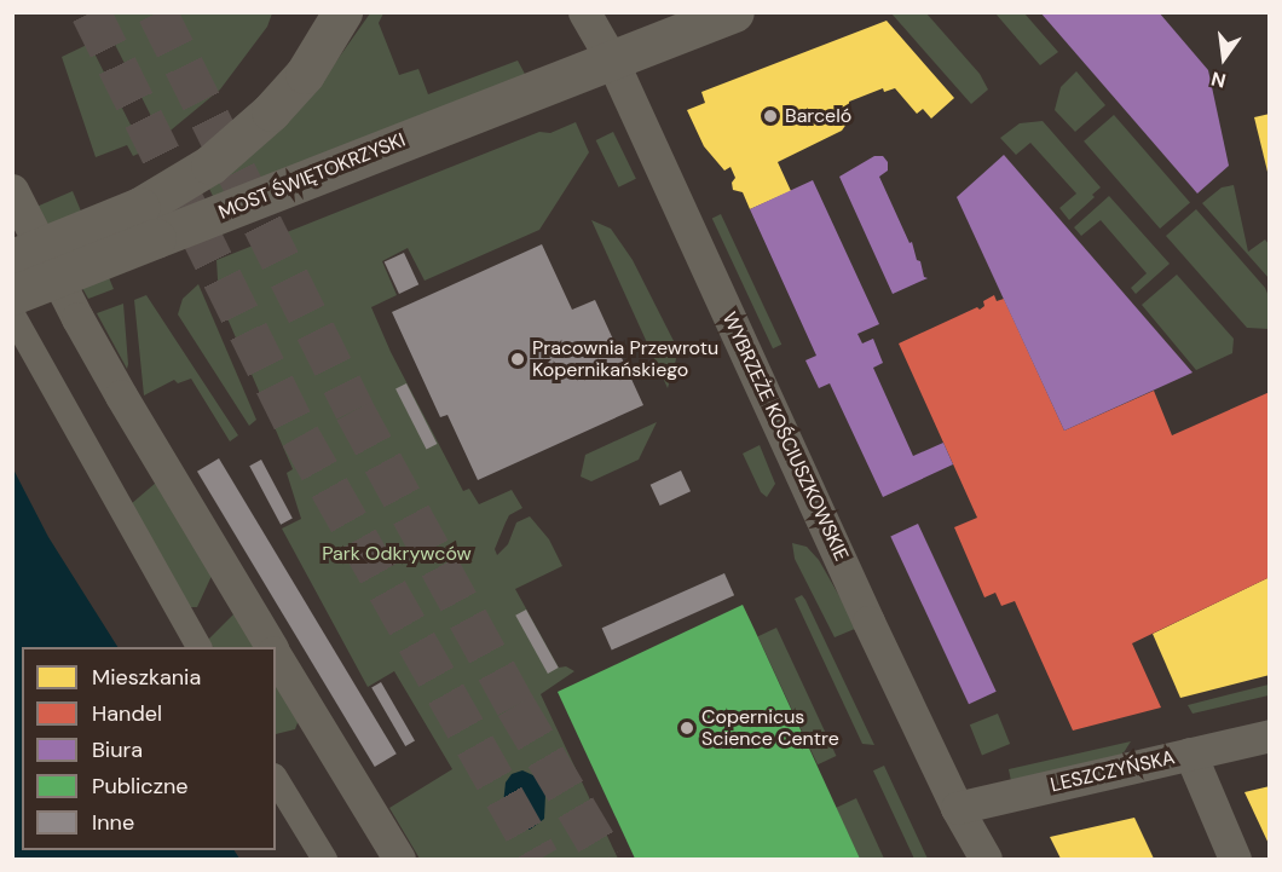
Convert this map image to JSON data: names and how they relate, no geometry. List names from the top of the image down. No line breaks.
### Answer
{"streets":{"street":["MOST ŚWIĘTOKRZYSKI","WYBRZEŻE KOŚCIUSZKOWSKIE","LESZCZYŃSKA"]},"crossings":[["MOST ŚWIĘTOKRZYSKI","WYBRZEŻE KOŚCIUSZKOWSKIE"],["WYBRZEŻE KOŚCIUSZKOWSKIE","LESZCZYŃSKA"]],"parks":["Park Odkrywców"],"places":["Barceló","Pracownia Przewrotu Kopernikańskiego","Copernicus Science Centre"],"legend":["Mieszkania","Handel","Biura","Publiczne","Inne"],"north":"bottom"}
